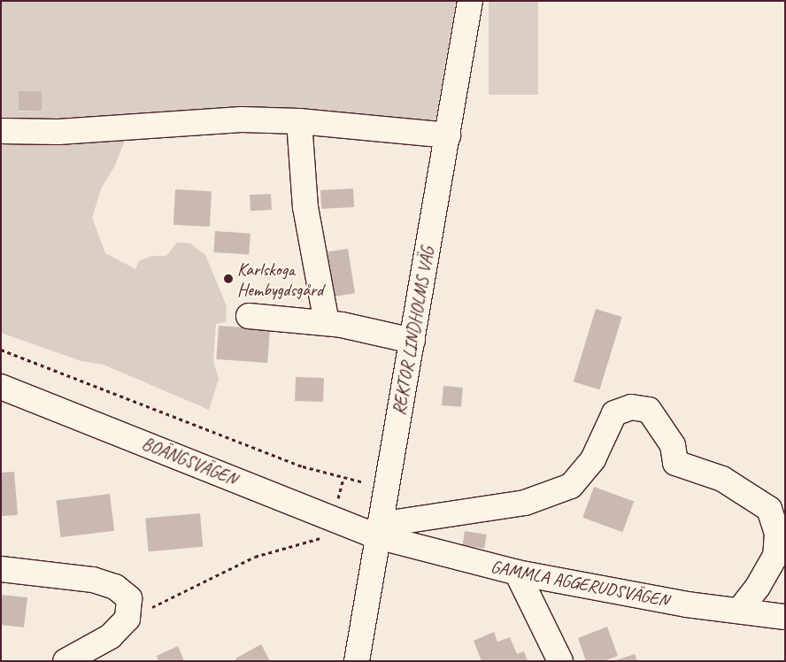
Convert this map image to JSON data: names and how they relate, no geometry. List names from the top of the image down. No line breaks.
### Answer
{"streets":{"street":["REKTOR LINDHOLMS VÄG","BOÄNGSVÄGEN","GAMMLA AGGERUDSVÄGEN"]},"crossings":[["REKTOR LINDHOLMS VÄG","BOÄNGSVÄGEN"],["REKTOR LINDHOLMS VÄG","GAMMLA AGGERUDSVÄGEN"],["BOÄNGSVÄGEN","GAMMLA AGGERUDSVÄGEN"]],"places":["Karlskoga Hembygdsgård"]}
